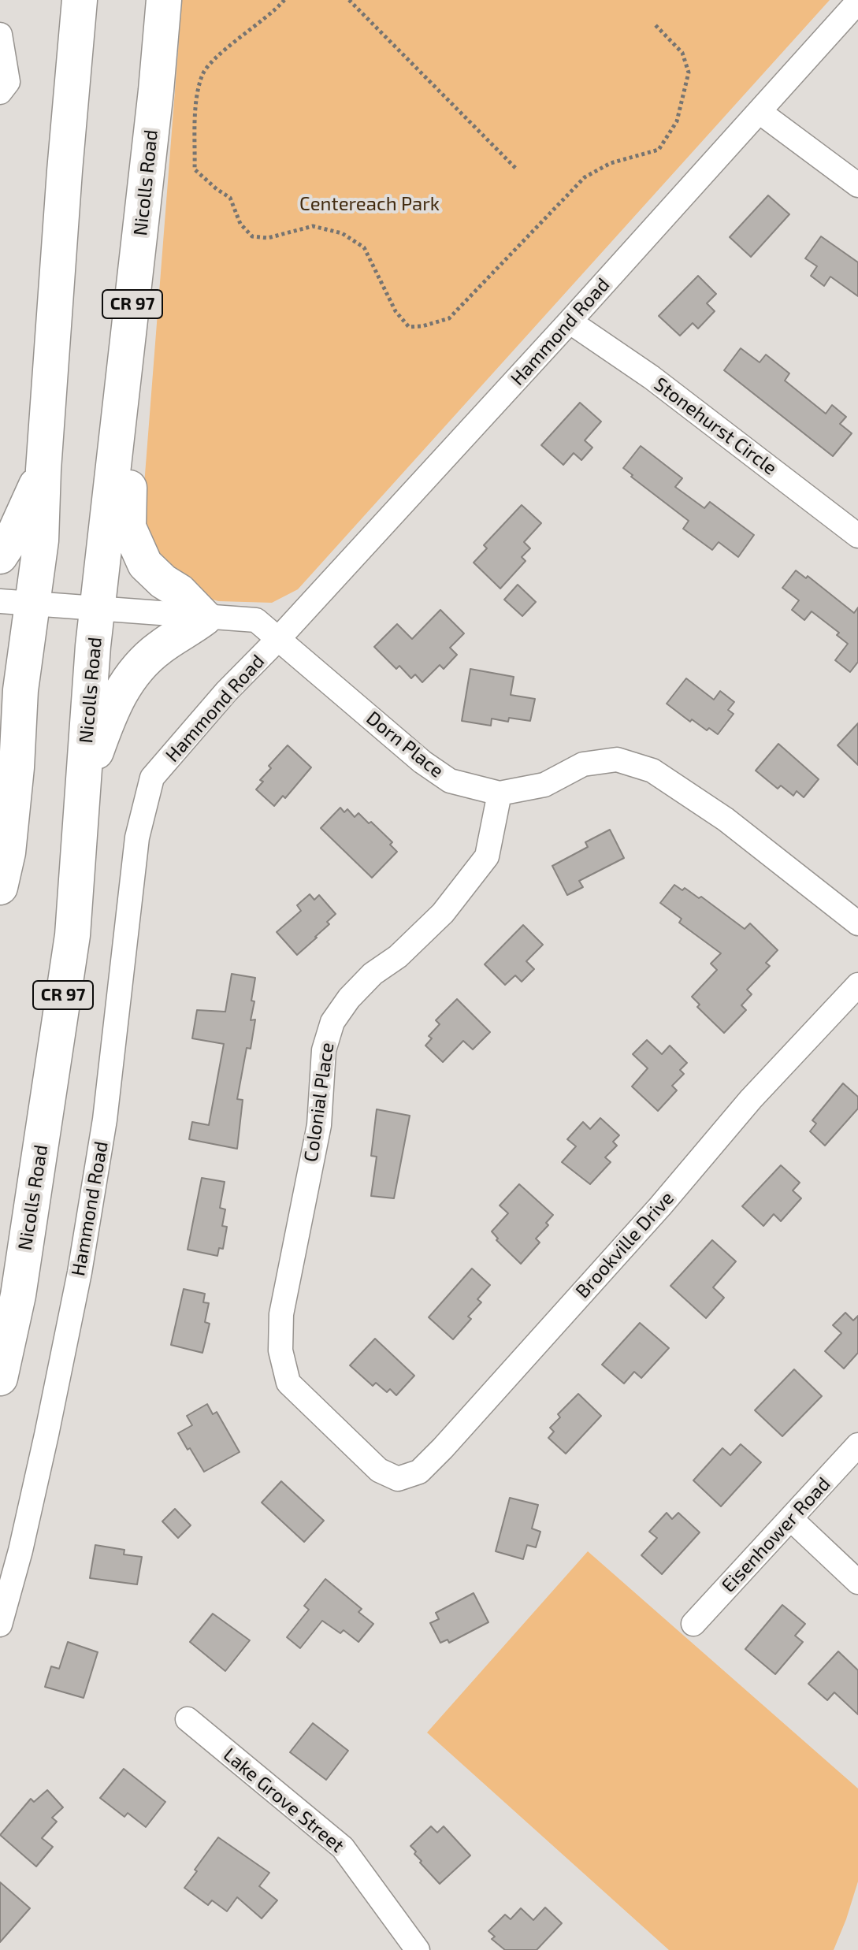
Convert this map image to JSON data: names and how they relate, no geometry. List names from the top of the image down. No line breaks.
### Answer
{"streets":{"highway":["Nicolls Road","CR 97"],"street":["Hammond Road","Stonehurst Circle","Dorn Place","Colonial Place","Brookville Drive","Eisenhower Road","Lake Grove Street"]},"crossings":[["Nicolls Road","Dorn Place"],["Hammond Road","Stonehurst Circle"],["Hammond Road","Dorn Place"],["Dorn Place","Colonial Place"],["Colonial Place","Brookville Drive"]],"parks":["Centereach Park"]}
